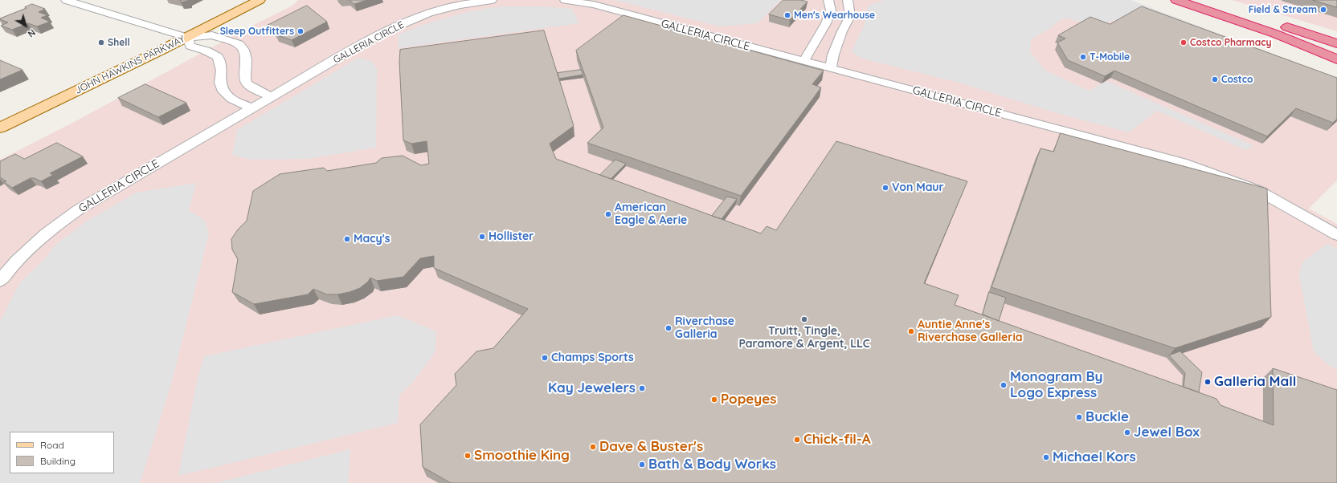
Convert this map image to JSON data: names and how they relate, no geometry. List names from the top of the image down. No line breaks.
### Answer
{"streets":{"main road":["JOHN HAWKINS PARKWAY"],"street":["GALLERIA CIRCLE"]},"places":["Field & Stream","Men's Wearhouse","Sleep Outfitters","Shell","Costco Pharmacy","T-Mobile","Costco","Von Maur","American Eagle & Aerie","Hollister","Macy's","Truitt, Tingle, Paramore & Argent, LLC","Riverchase Galleria","Auntie Anne's Riverchase Galleria","Champs Sports","Galleria Mall","Monogram By Logo Express","Kay Jewelers","Popeyes","Buckle","Jewel Box","Chick-fil-A","Dave & Buster's","Smoothie King","Michael Kors","Bath & Body Works"],"legend":["Road","Building"],"north":"bottom right"}
